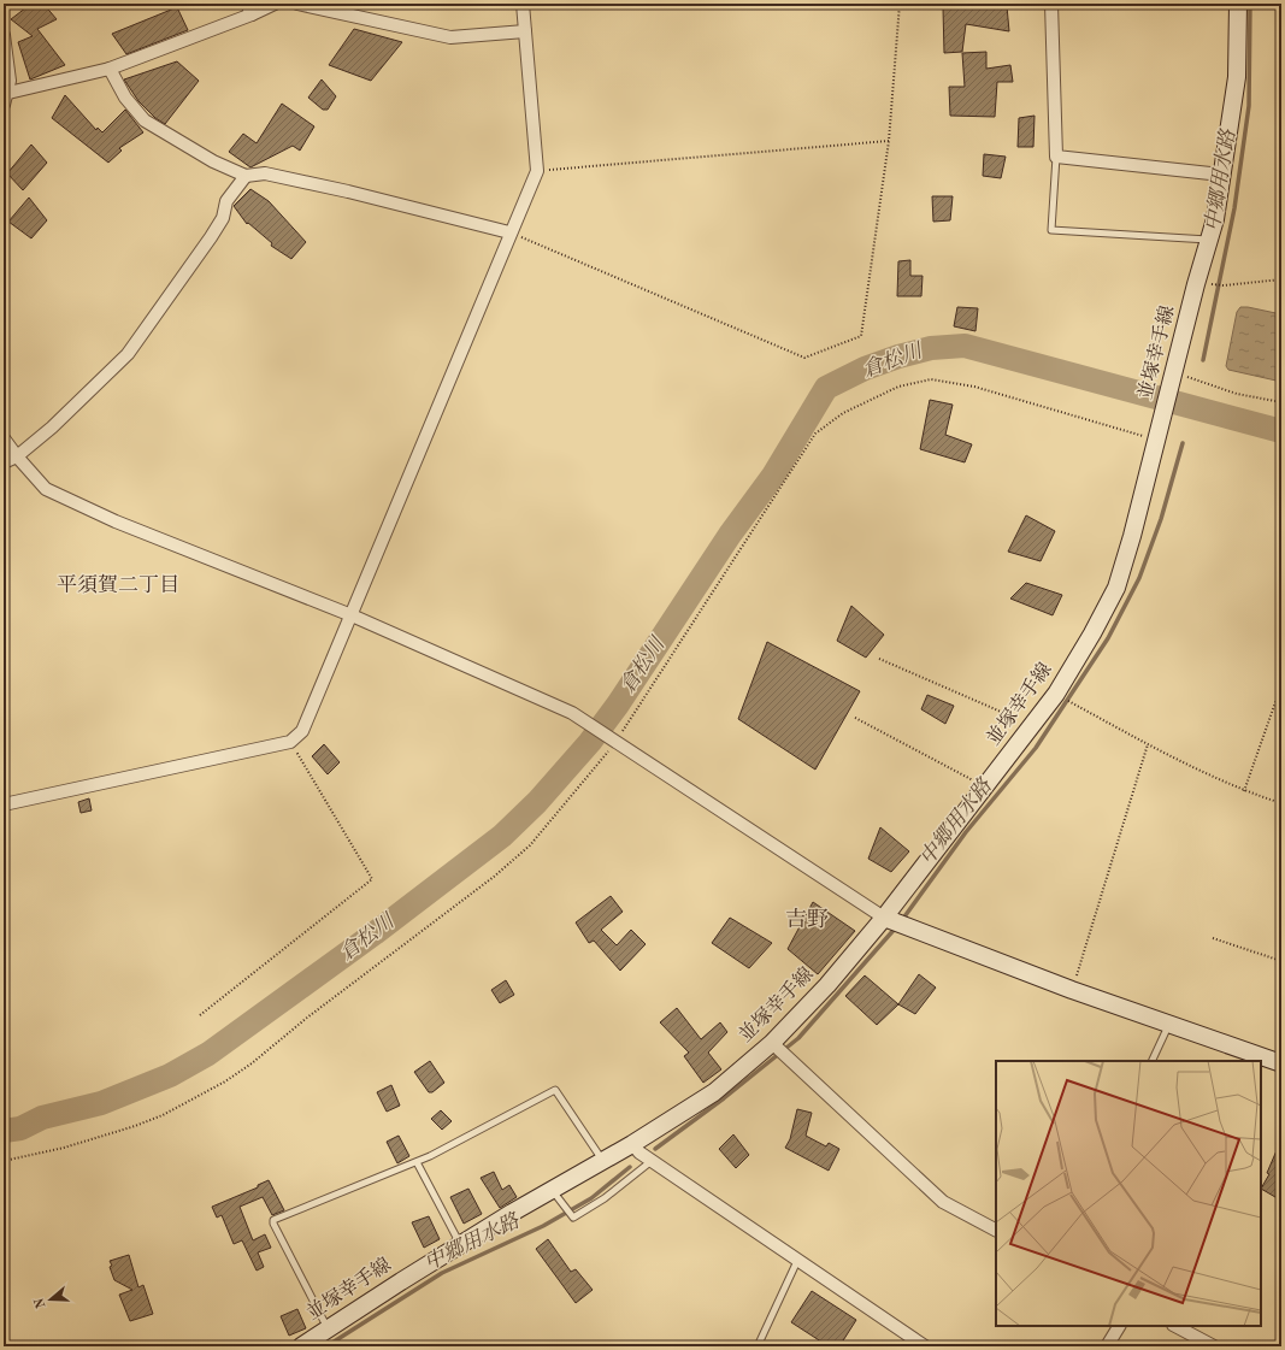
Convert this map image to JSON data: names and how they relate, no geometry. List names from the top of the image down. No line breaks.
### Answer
{"streets":{"main road":["並塚幸手線"]},"districts":["平須賀二丁目","吉野"],"water":["中郷用水路","倉松川"],"north":"left"}
